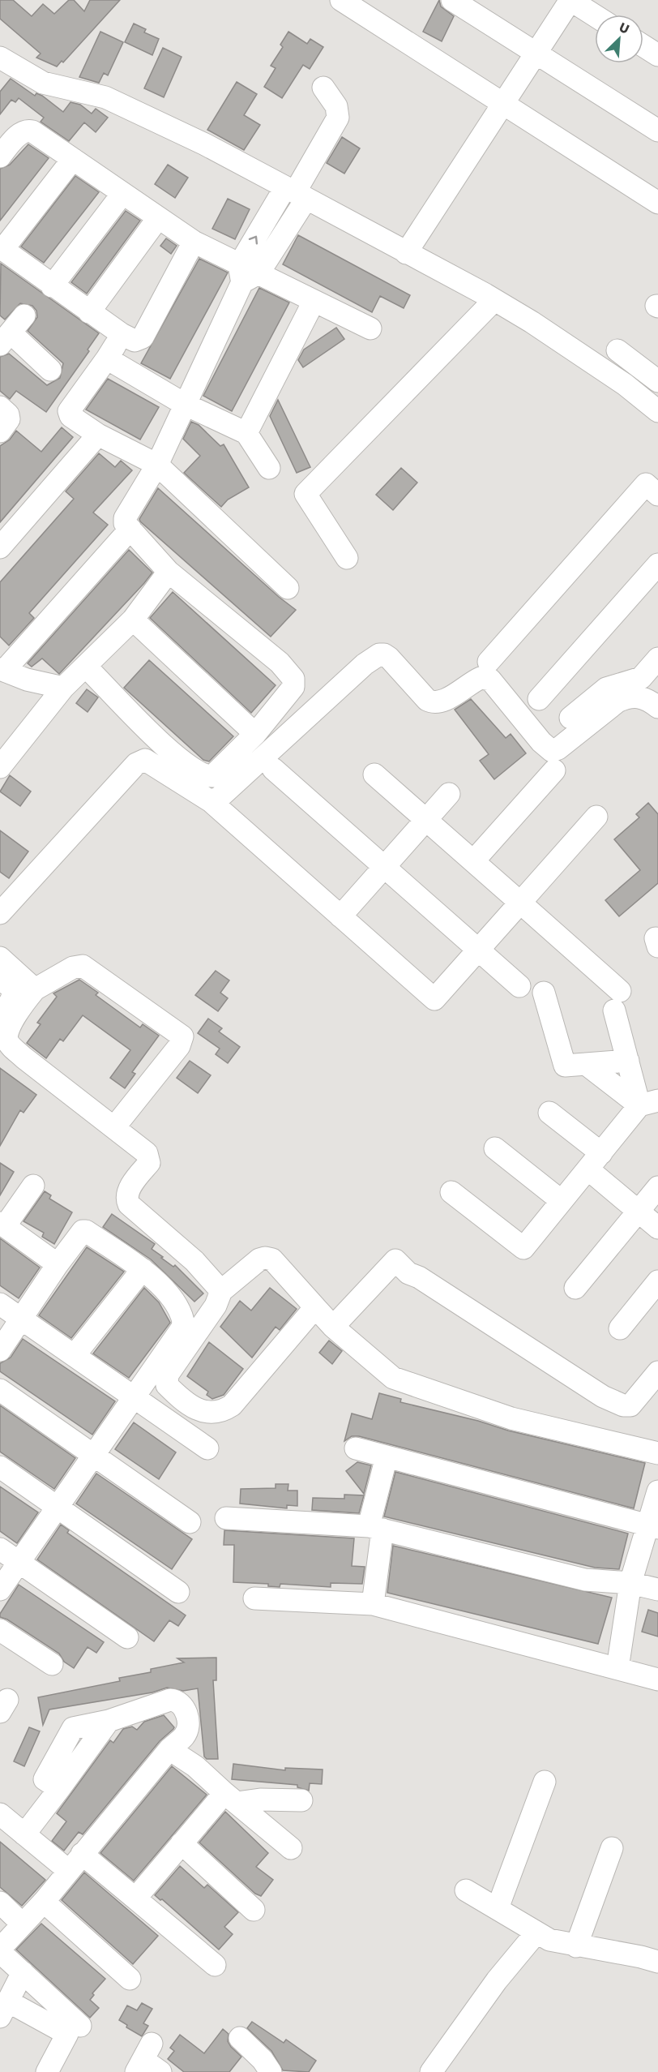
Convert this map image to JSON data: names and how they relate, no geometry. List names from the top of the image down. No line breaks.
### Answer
{"north":"top right"}
